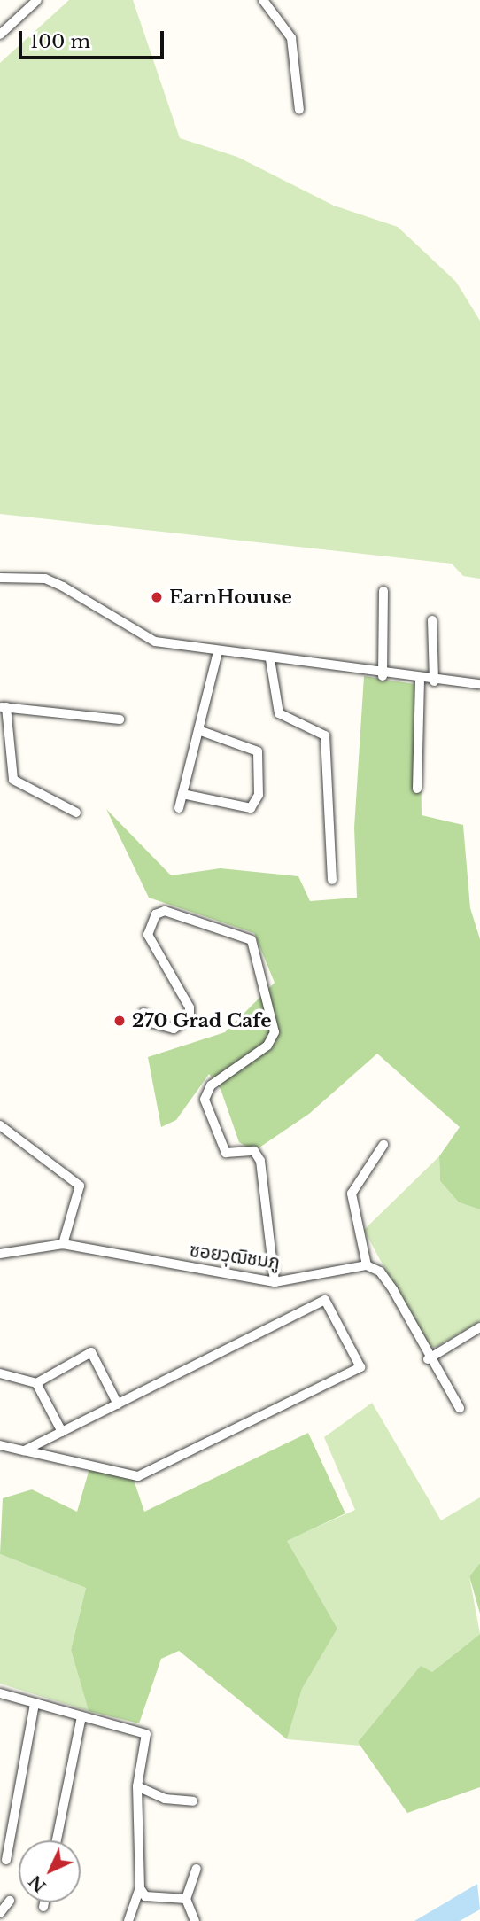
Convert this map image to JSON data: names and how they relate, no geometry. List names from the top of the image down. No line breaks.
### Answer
{"streets":{"street":["ซอยวุฒิชมภู"]},"places":["EarnHouuse","270 Grad Cafe"],"scale_bar":"100 m","north":"bottom left"}
